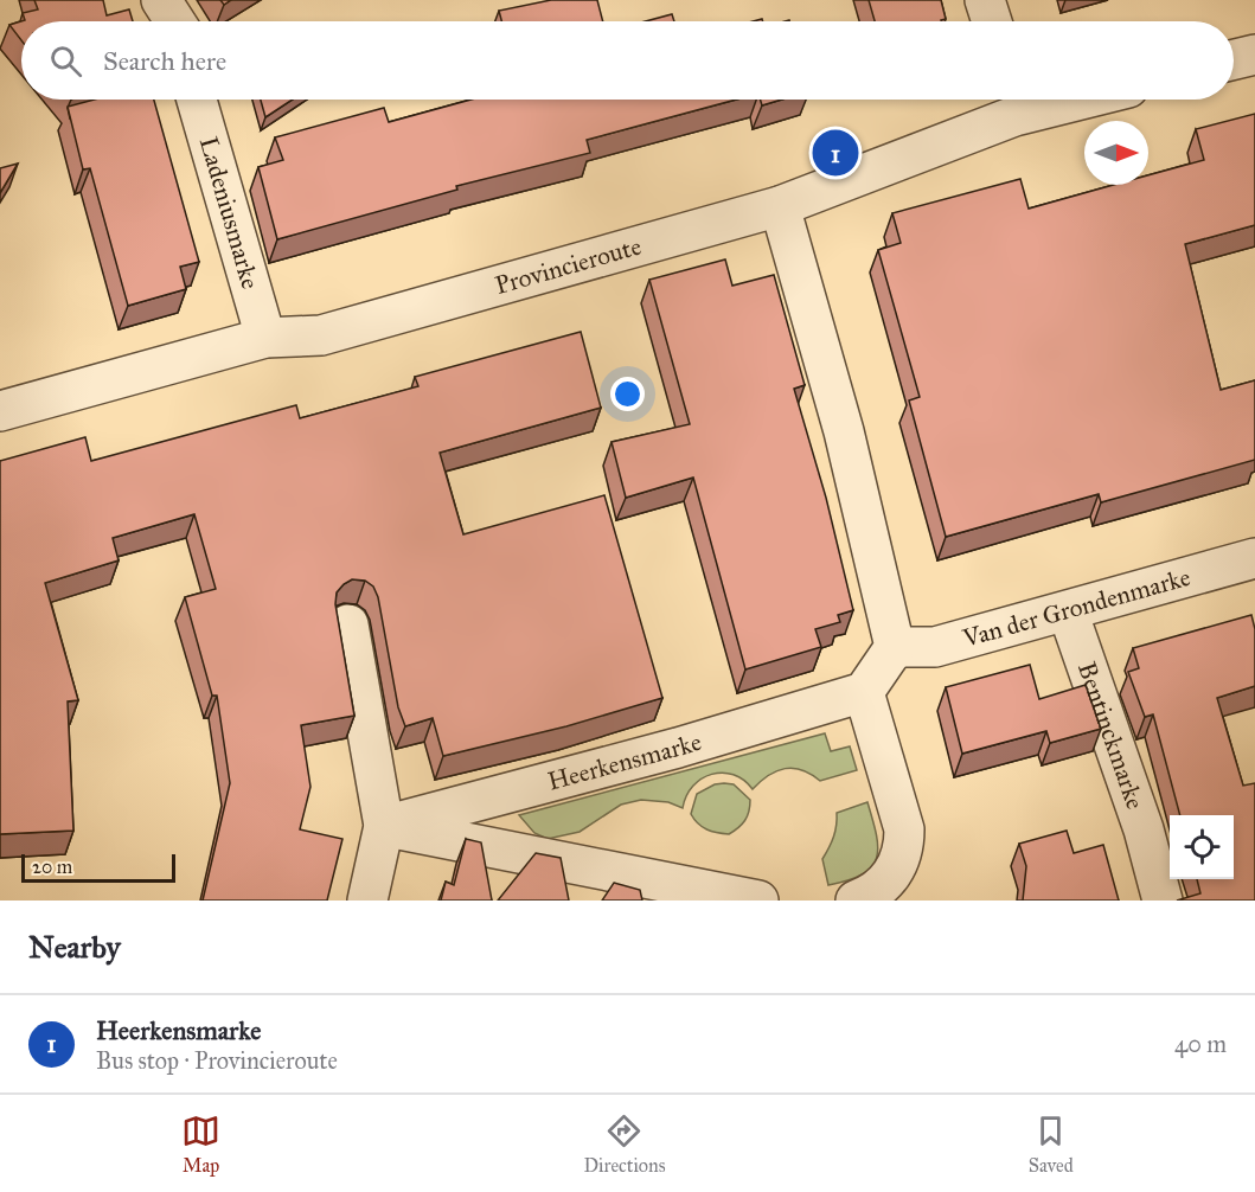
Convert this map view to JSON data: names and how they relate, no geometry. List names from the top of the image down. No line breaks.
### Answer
{"streets":{"street":["Ladeniusmarke","Provincieroute","Van der Grondenmarke","Bentinckmarke","Heerkensmarke"]},"crossings":[["Ladeniusmarke","Provincieroute"],["Van der Grondenmarke","Bentinckmarke"]],"scale_bar":"20 m","north":"right","page":{"search":"Search here","pins":"1","scale":"20 m","heading":"Nearby","list":[{"mark":"1","name":"Heerkensmarke","note":"Bus stop · Provincieroute","value":"40 m"}],"nav":["Map","Directions","Saved"]}}
